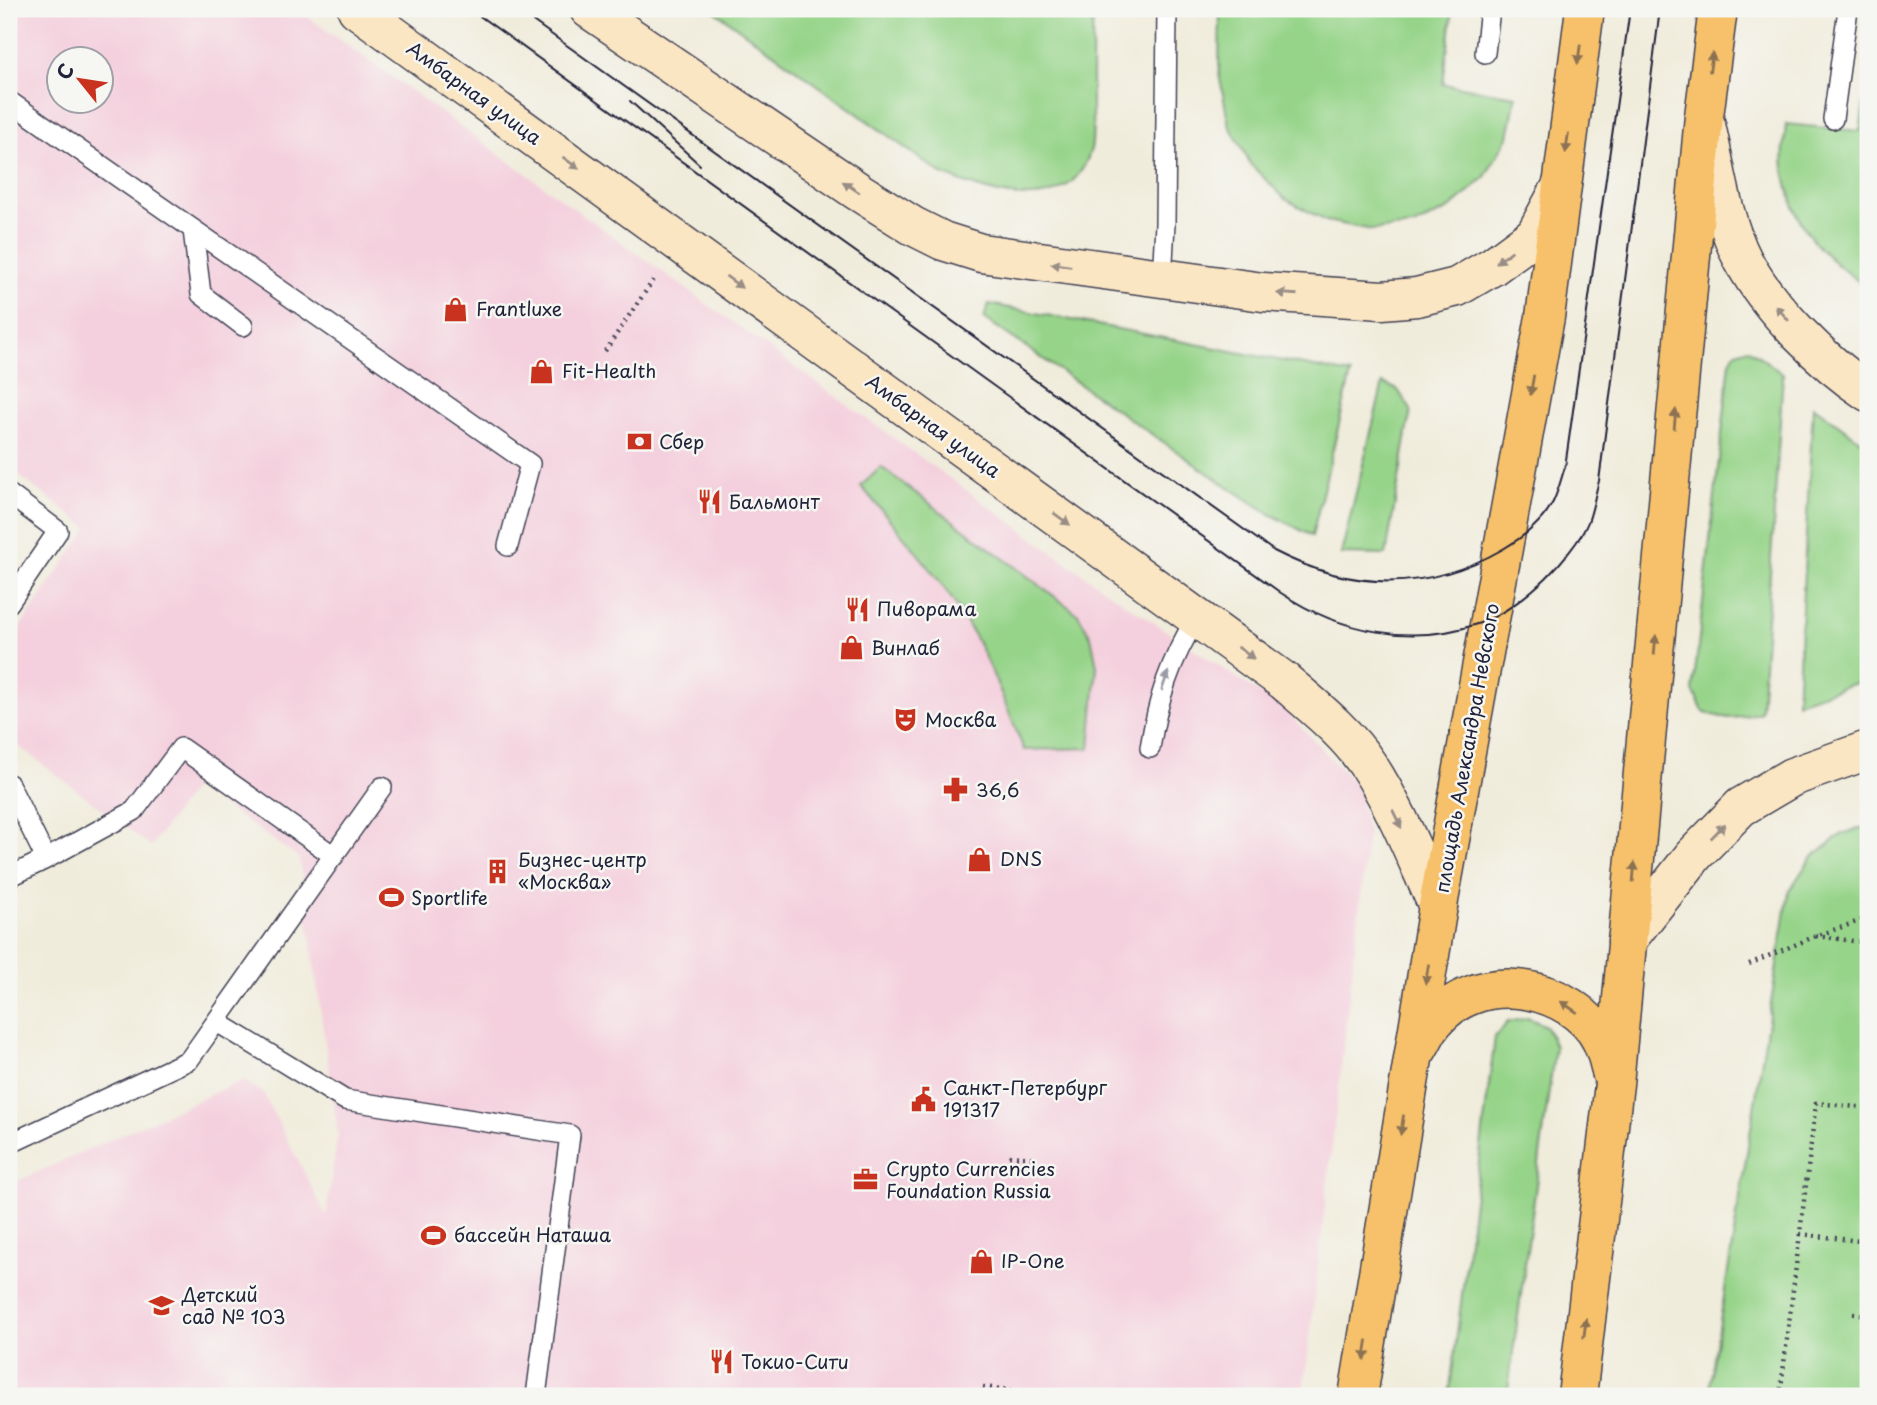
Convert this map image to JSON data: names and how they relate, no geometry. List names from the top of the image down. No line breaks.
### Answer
{"streets":{"main road":["Амбарная улица","площадь Александра Невского"]},"crossings":[["Амбарная улица","площадь Александра Невского"]],"places":{"shop":["Frantluxe","Fit-Health","Винлаб","DNS","IP-One"],"bank":["Сбер"],"restaurant":["Бальмонт","Пиворама","Токио-Сити"],"theatre":["Москва"],"pharmacy":["36,6"],"building":["Бизнес-центр «Москва»"],"sports":["Sportlife","бассейн Наташа"],"public building":["Санкт-Петербург 191317"],"office":["Crypto Currencies Foundation Russia"],"school or university":["Детский сад № 103"]},"north":"top left"}
